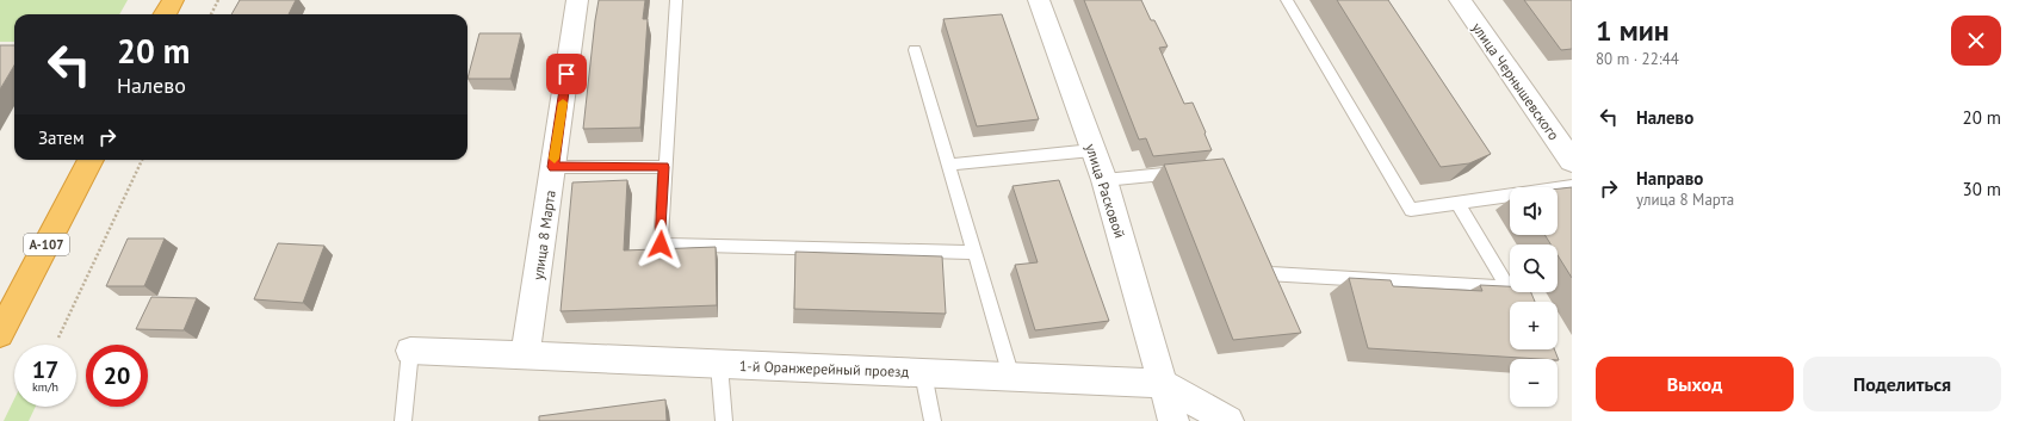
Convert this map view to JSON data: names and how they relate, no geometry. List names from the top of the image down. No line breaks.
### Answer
{"streets":{"highway":["А-107"],"street":["улица Чернышевского","улица Расковой","улица 8 Марта","1-й Оранжерейный проезд"]},"crossings":[["улица Расковой","1-й Оранжерейный проезд"],["улица 8 Марта","1-й Оранжерейный проезд"]],"page":{"heading":["1 мин","80 m · 22:44"],"turn":["20 m","Налево"],"list":[{"name":"Налево","value":"20 m"},{"name":"Направо","note":"улица 8 Марта","value":"30 m"}],"then":"Затем","map_buttons":["+","−"],"speed":"17 km/h","limit":"20","buttons":["Выход","Поделиться"]}}
